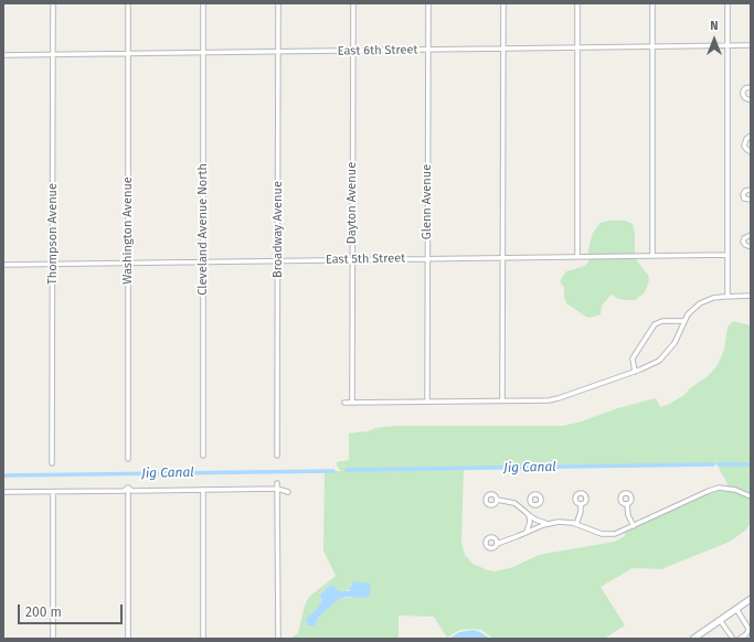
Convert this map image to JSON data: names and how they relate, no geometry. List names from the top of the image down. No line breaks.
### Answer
{"streets":{"street":["East 6th Street","Glenn Avenue","Dayton Avenue","Cleveland Avenue North","Broadway Avenue","Washington Avenue","Thompson Avenue","East 5th Street"]},"crossings":[["East 6th Street","Glenn Avenue"],["East 6th Street","Dayton Avenue"],["East 6th Street","Cleveland Avenue North"],["East 6th Street","Broadway Avenue"],["East 6th Street","Washington Avenue"],["East 6th Street","Thompson Avenue"],["Glenn Avenue","East 5th Street"],["Dayton Avenue","East 5th Street"],["Cleveland Avenue North","East 5th Street"],["Broadway Avenue","East 5th Street"],["Washington Avenue","East 5th Street"],["Thompson Avenue","East 5th Street"]],"water":["Jig Canal"],"scale_bar":"200 m","north":"top"}
